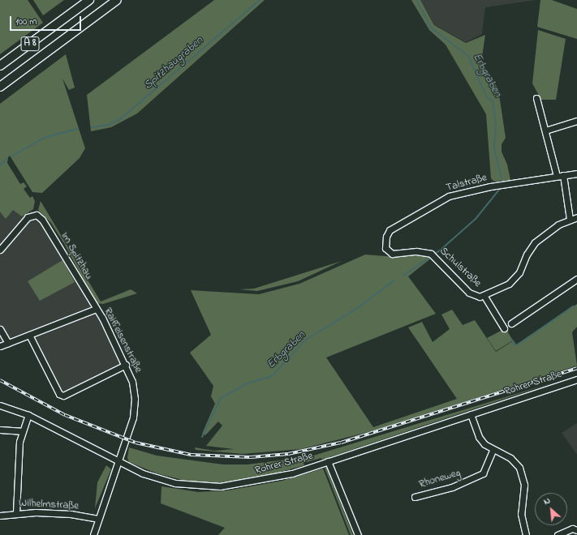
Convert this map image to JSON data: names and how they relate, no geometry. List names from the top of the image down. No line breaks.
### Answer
{"streets":{"highway":["A 8"],"street":["Talstraße","Im Spitzhau","Schulstraße","Raiffeisenstraße","Rohrer Straße","Rhoneweg","Wilhelmstraße"]},"crossings":[["Talstraße","Schulstraße"],["Im Spitzhau","Raiffeisenstraße"],["Raiffeisenstraße","Rohrer Straße"],["Raiffeisenstraße","Wilhelmstraße"]],"water":["Spitzhaugraben","Erbgraben"],"scale_bar":"100 m","north":"top left"}
